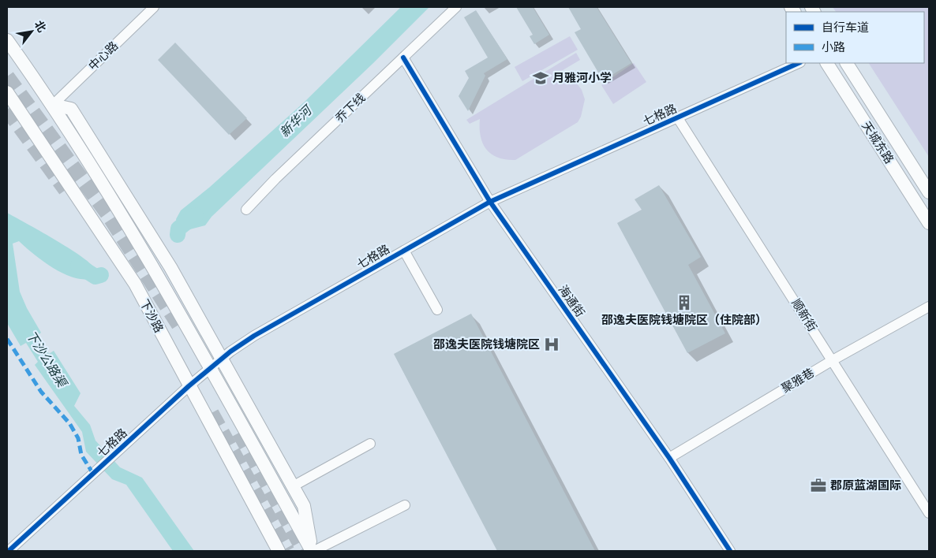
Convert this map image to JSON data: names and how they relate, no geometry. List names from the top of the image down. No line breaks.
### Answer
{"streets":{"main road":["天城东路","下沙路"],"street":["中心路","乔下线","七格路","海通街","顺新街","聚雅巷"]},"crossings":[["中心路","下沙路"],["乔下线","海通街"],["七格路","海通街"],["七格路","顺新街"],["七格路","下沙路"],["海通街","聚雅巷"],["顺新街","聚雅巷"]],"water":["新华河","下沙公路渠"],"places":{"school or university":["月雅河小学"],"building":["邵逸夫医院钱塘院区（住院部）"],"hospital":["邵逸夫医院钱塘院区"],"office":["郡原蓝湖国际"]},"legend":["自行车道","小路"],"north":"top right"}
